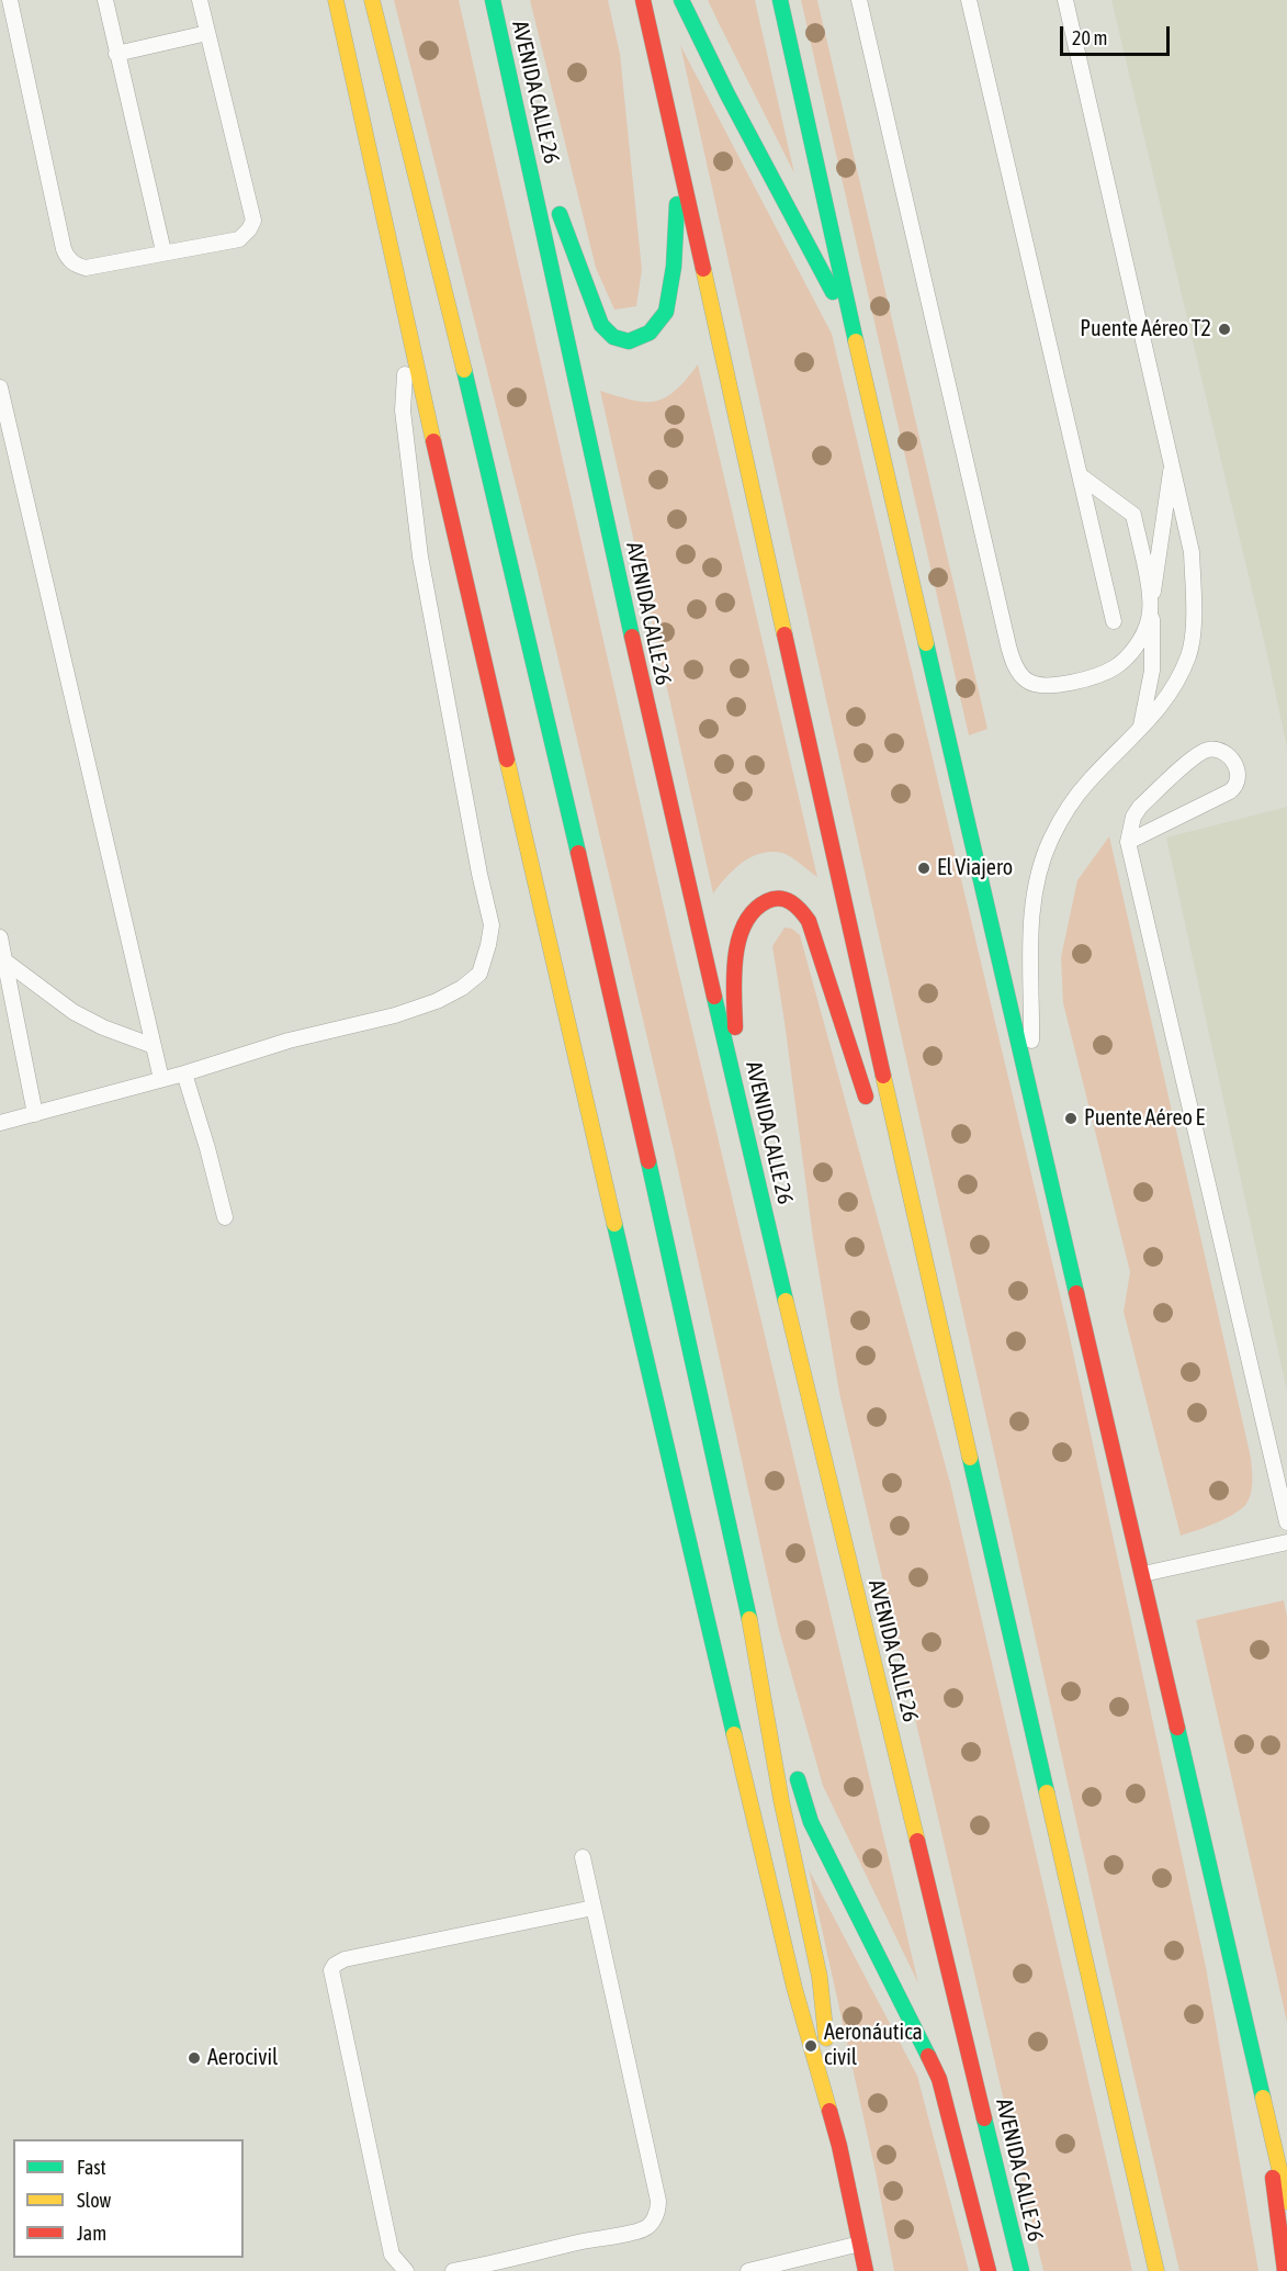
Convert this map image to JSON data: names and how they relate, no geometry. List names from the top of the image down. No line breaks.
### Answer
{"streets":{"main road":["AVENIDA CALLE 26"]},"places":["Puente Aéreo T2","El Viajero","Puente Aéreo E","Aeronáutica civil","Aerocivil"],"legend":["Fast","Slow","Jam"],"scale_bar":"20 m"}
